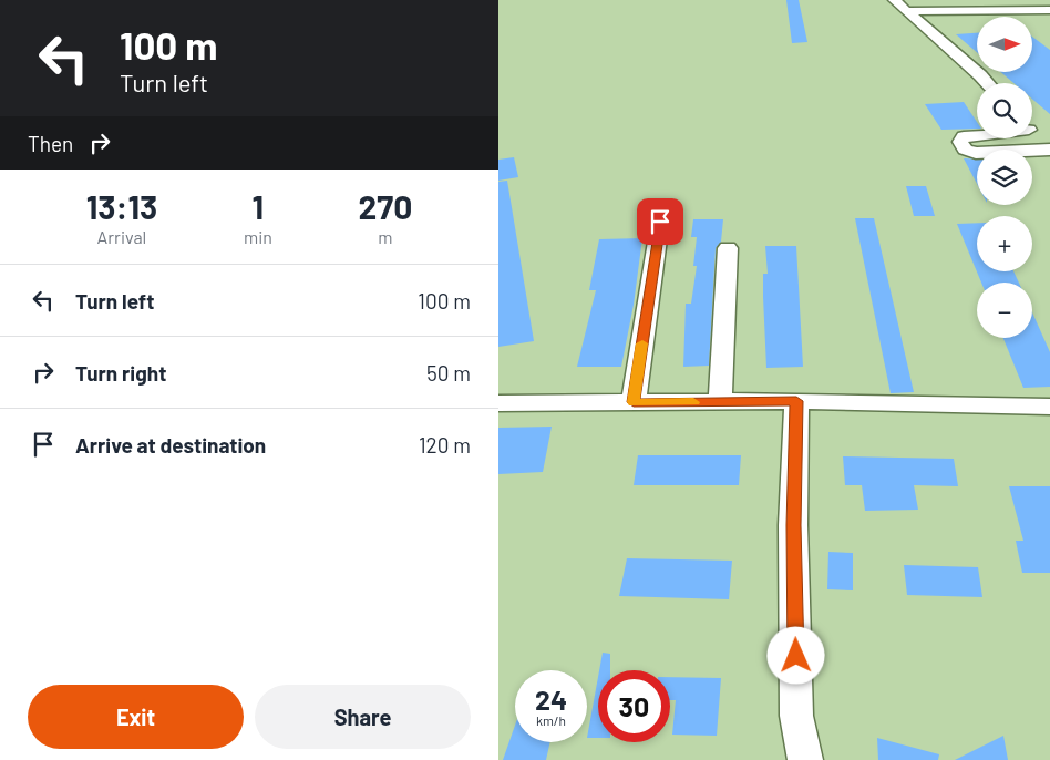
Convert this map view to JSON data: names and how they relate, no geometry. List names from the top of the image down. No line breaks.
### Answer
{"north":"right","page":{"turn":["100 m","Turn left"],"map_buttons":["+","−"],"then":"Then","eta":["13:13","Arrival","1","min","270","m"],"list":[{"name":"Turn left","value":"100 m"},{"name":"Turn right","value":"50 m"},{"name":"Arrive at destination","value":"120 m"}],"speed":"24 km/h","limit":"30","buttons":["Exit","Share"]}}
